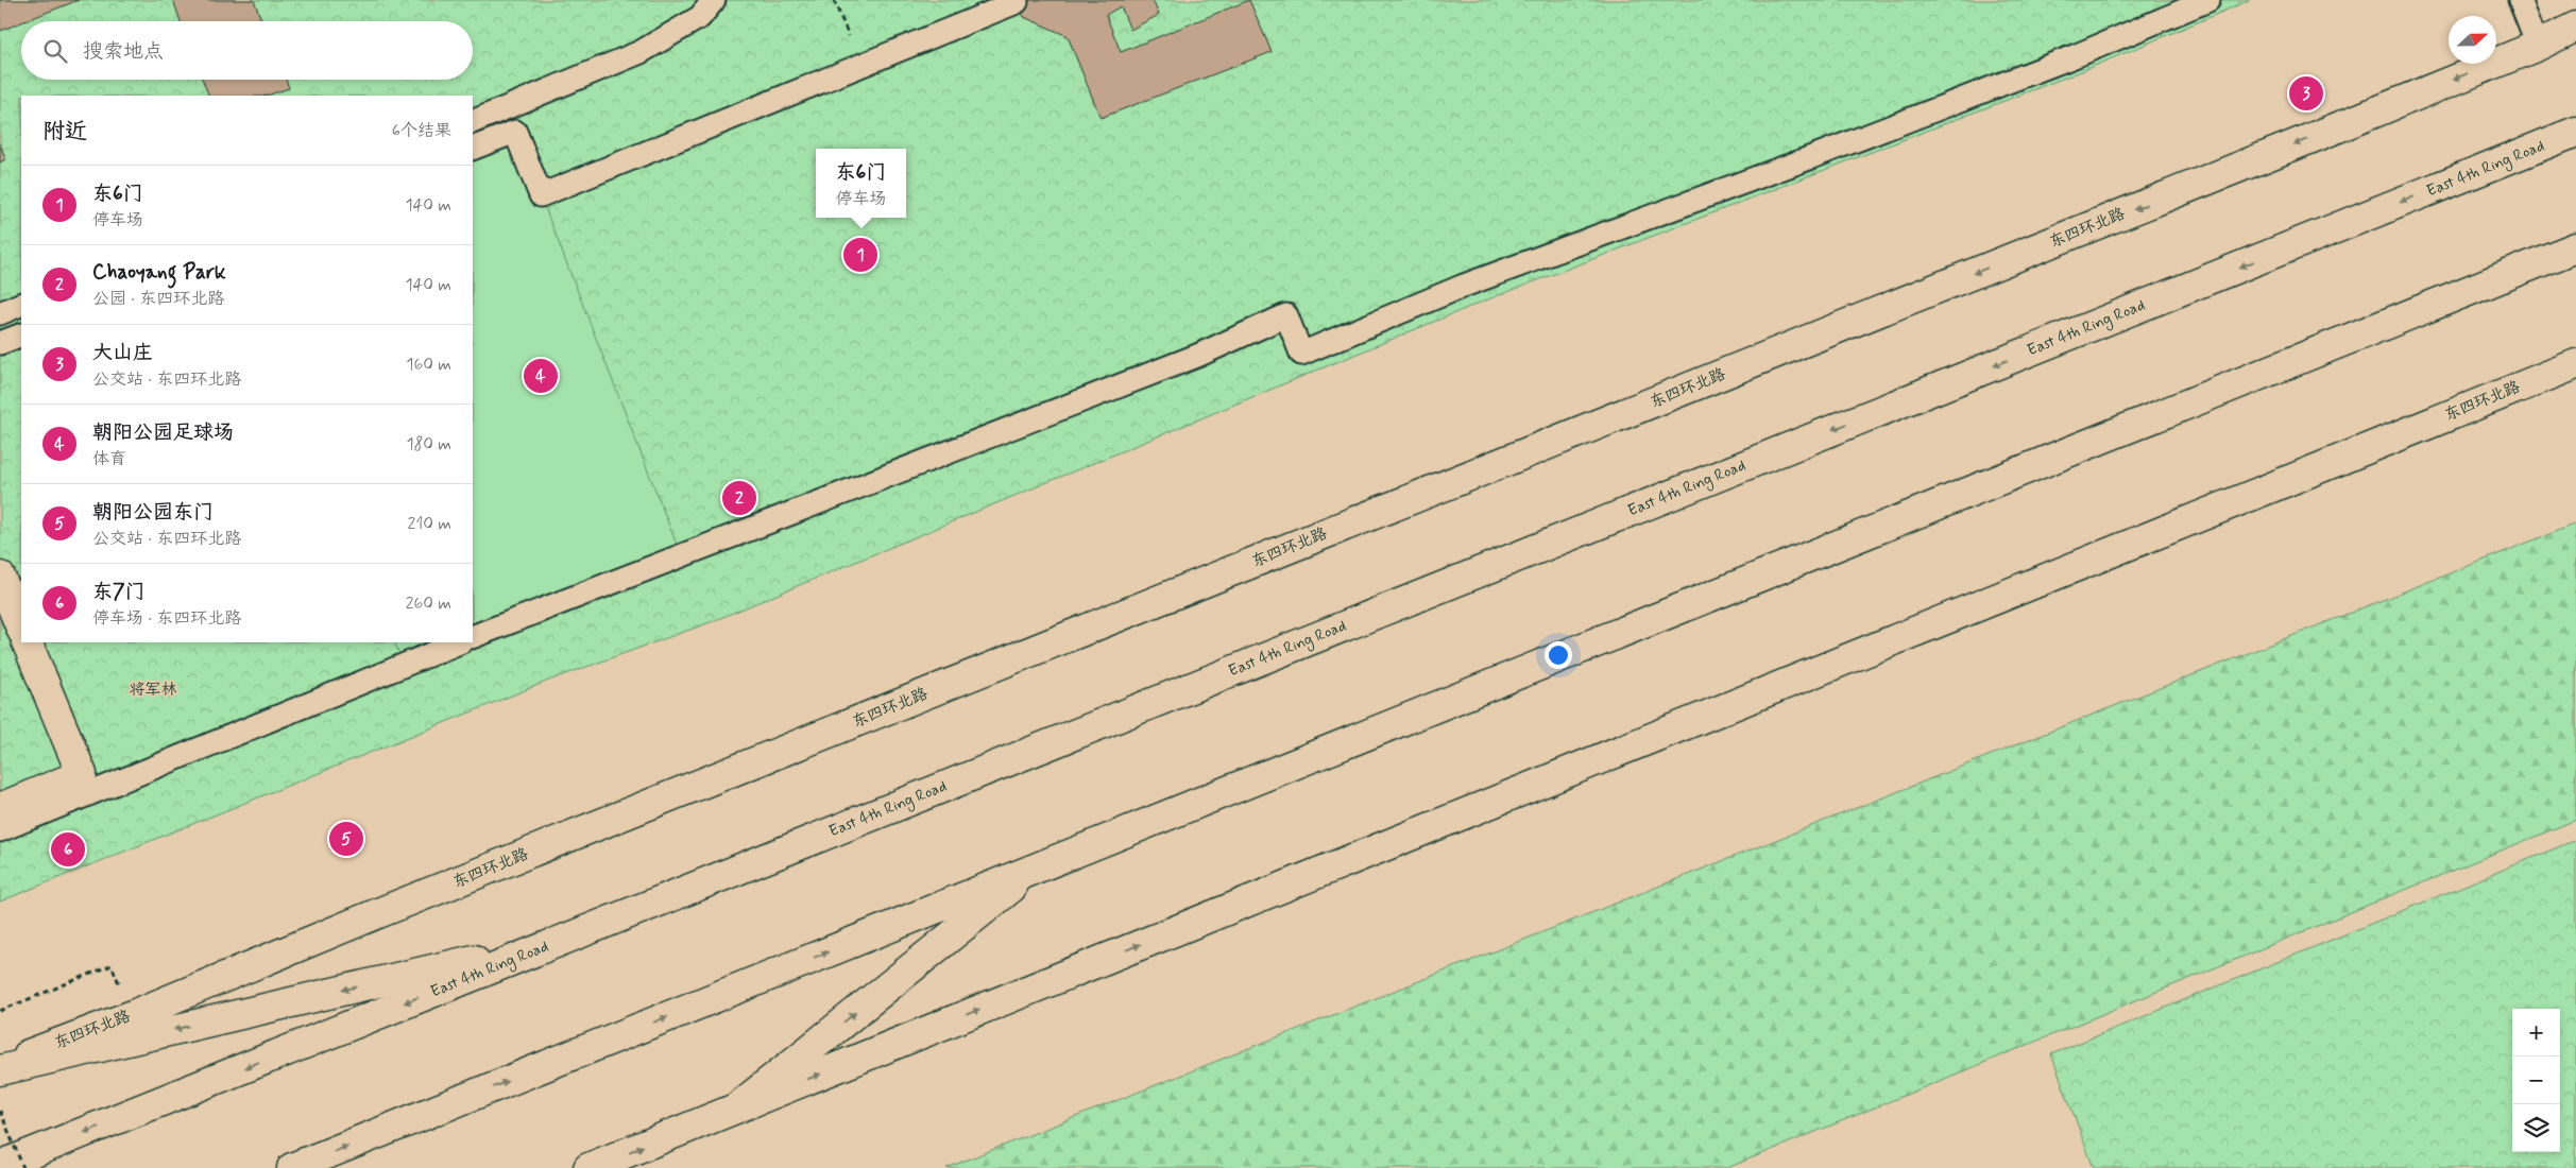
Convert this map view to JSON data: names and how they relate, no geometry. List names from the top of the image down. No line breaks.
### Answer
{"streets":{"main road":["East 4th Ring Road","东四环北路"]},"parks":["将军林"],"north":"right","page":{"search":"搜索地点","pins":["3","1","4","2","5","6"],"heading":["附近","6个结果"],"popup":["东6门","停车场"],"list":[{"mark":"1","name":"东6门","note":"停车场","value":"140 m"},{"mark":"2","name":"Chaoyang Park","note":"公园 · 东四环北路","value":"140 m"},{"mark":"3","name":"大山庄","note":"公交站 · 东四环北路","value":"160 m"},{"mark":"4","name":"朝阳公园足球场","note":"体育","value":"180 m"},{"mark":"5","name":"朝阳公园东门","note":"公交站 · 东四环北路","value":"210 m"},{"mark":"6","name":"东7门","note":"停车场 · 东四环北路","value":"260 m"}],"map_buttons":["+","−"]}}
